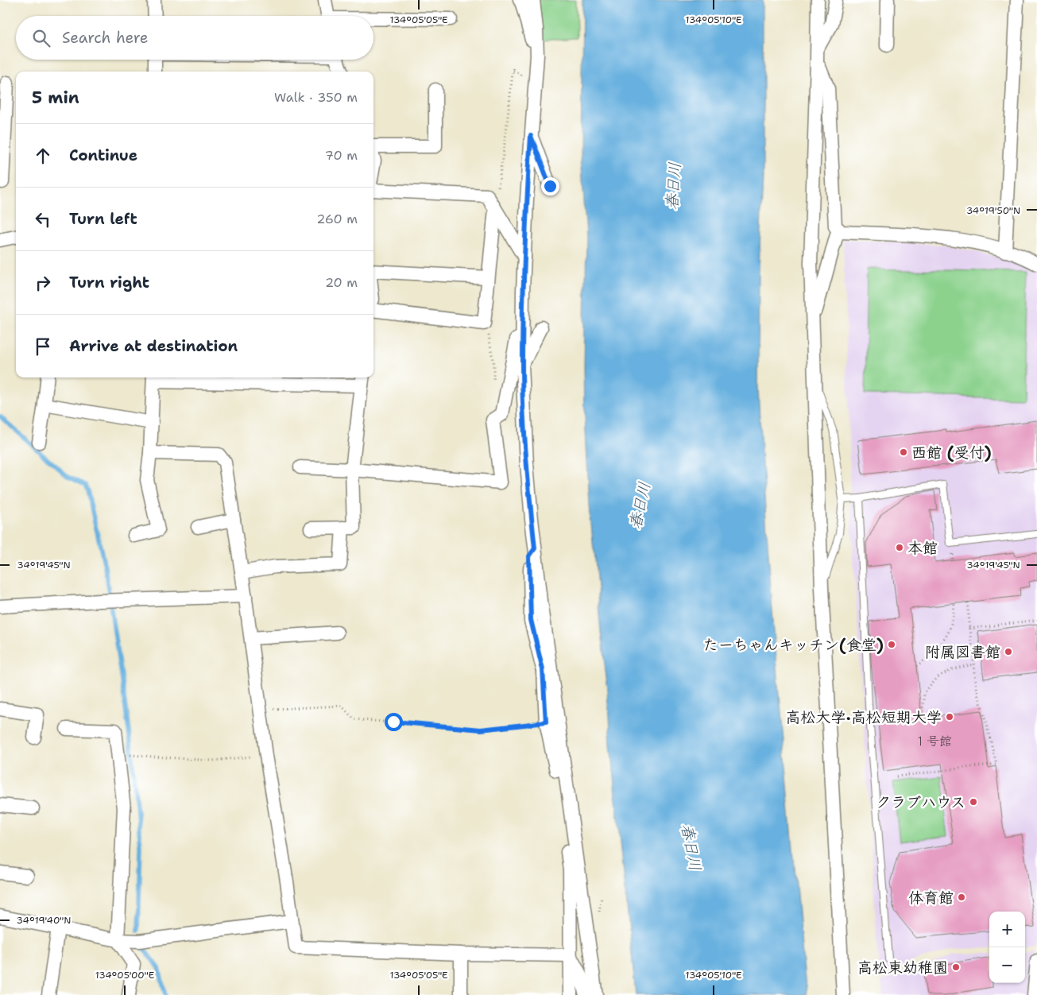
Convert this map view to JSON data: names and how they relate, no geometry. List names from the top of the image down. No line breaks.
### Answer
{"water":["春日川"],"places":["西館 (受付)","本館","たーちゃんキッチン(食堂)","附属図書館","高松大学·高松短期大学","クラブハウス","体育館","高松東幼稚園"],"house_numbers":["１号館"],"page":{"search":"Search here","heading":["5 min","Walk · 350 m"],"list":[["Continue","70 m"],["Turn left","260 m"],["Turn right","20 m"],"Arrive at destination"],"map_buttons":["+","−"]},"coordinates":["134°05'05\"E","134°05'10\"E","34°19'50\"N","34°19'45\"N","34°19'40\"N","134°05'00\"E"]}
